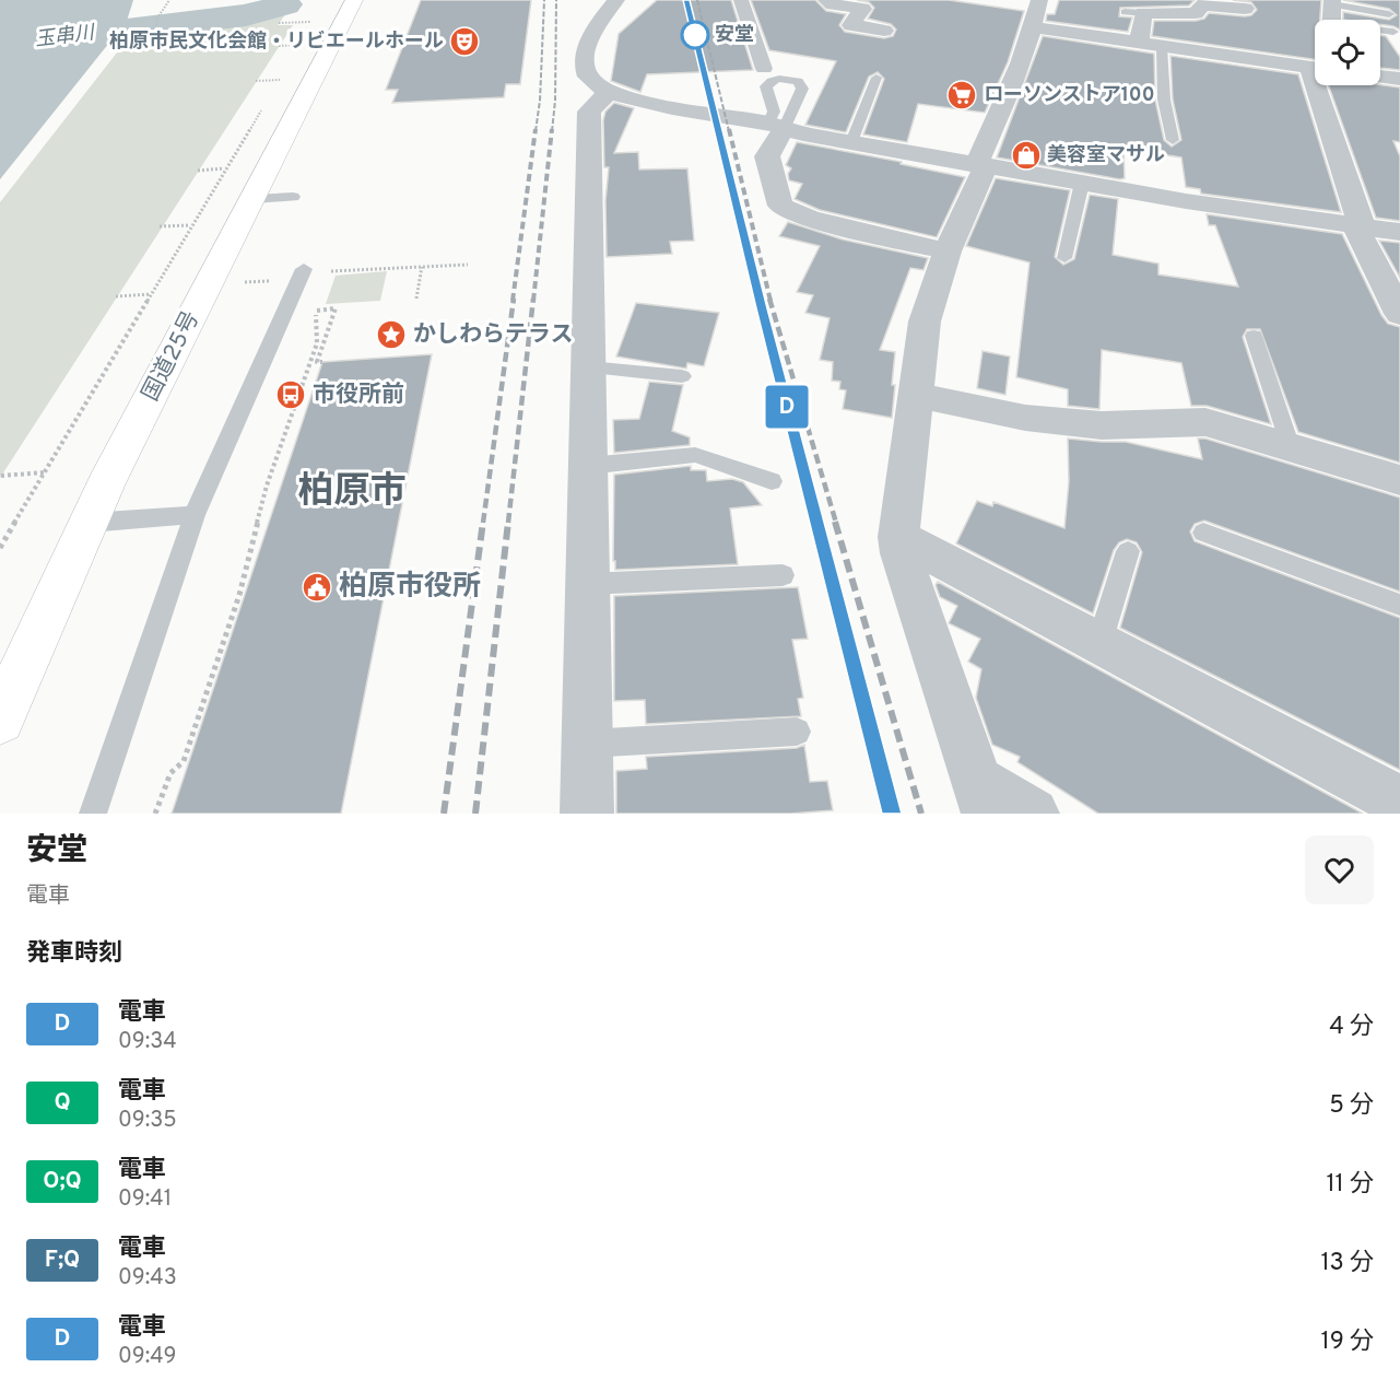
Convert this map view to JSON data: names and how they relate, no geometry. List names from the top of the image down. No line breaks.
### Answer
{"streets":{"highway":["国道25号"]},"districts":["柏原市"],"water":["玉串川"],"places":{"other":["安堂"],"theatre":["柏原市民文化会館・リビエールホール"],"supermarket":["ローソンストア100"],"shop":["美容室マサル"],"place":["かしわらテラス"],"bus stop":["市役所前"],"public building":["柏原市役所"]},"page":{"on_map":"D","heading":[["安堂","電車"],"発車時刻"],"list":[{"mark":"D","name":"電車","note":"09:34","value":"4 分"},{"mark":"Q","name":"電車","note":"09:35","value":"5 分"},{"mark":"O;Q","name":"電車","note":"09:41","value":"11 分"},{"mark":"F;Q","name":"電車","note":"09:43","value":"13 分"},{"mark":"D","name":"電車","note":"09:49","value":"19 分"}]}}
